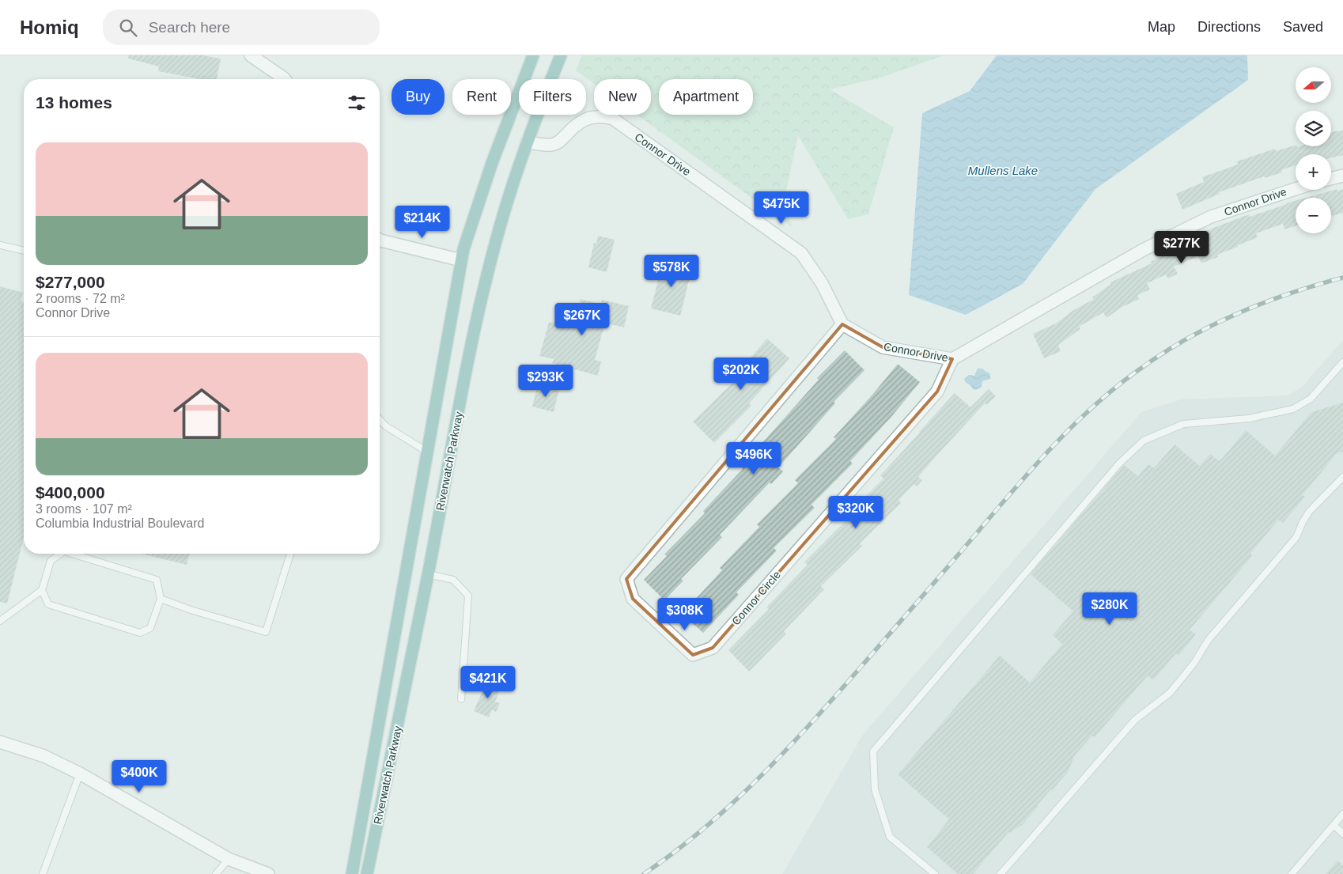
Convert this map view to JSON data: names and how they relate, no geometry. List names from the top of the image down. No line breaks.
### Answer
{"streets":{"main road":["Riverwatch Parkway"],"street":["Connor Drive","Connor Circle"]},"crossings":[["Connor Drive","Riverwatch Parkway"],["Connor Drive","Connor Circle"]],"water":["Mullens Lake"],"north":"left","page":{"header":"Homiq","search":"Search here","nav":["Map","Directions","Saved"],"map_buttons":["+","−"],"chip":["Buy","Rent","Filters","New","Apartment"],"heading":"13 homes","list":[{"name":"$277,000","note":"2 rooms · 72 m² · Connor Drive"},{"name":"$400,000","note":"3 rooms · 107 m² · Columbia Industrial Boulevard"}],"price":["$475K","$214K","$277K","$578K","$267K","$202K","$293K","$496K","$320K","$280K","$308K","$421K","$400K"]}}
